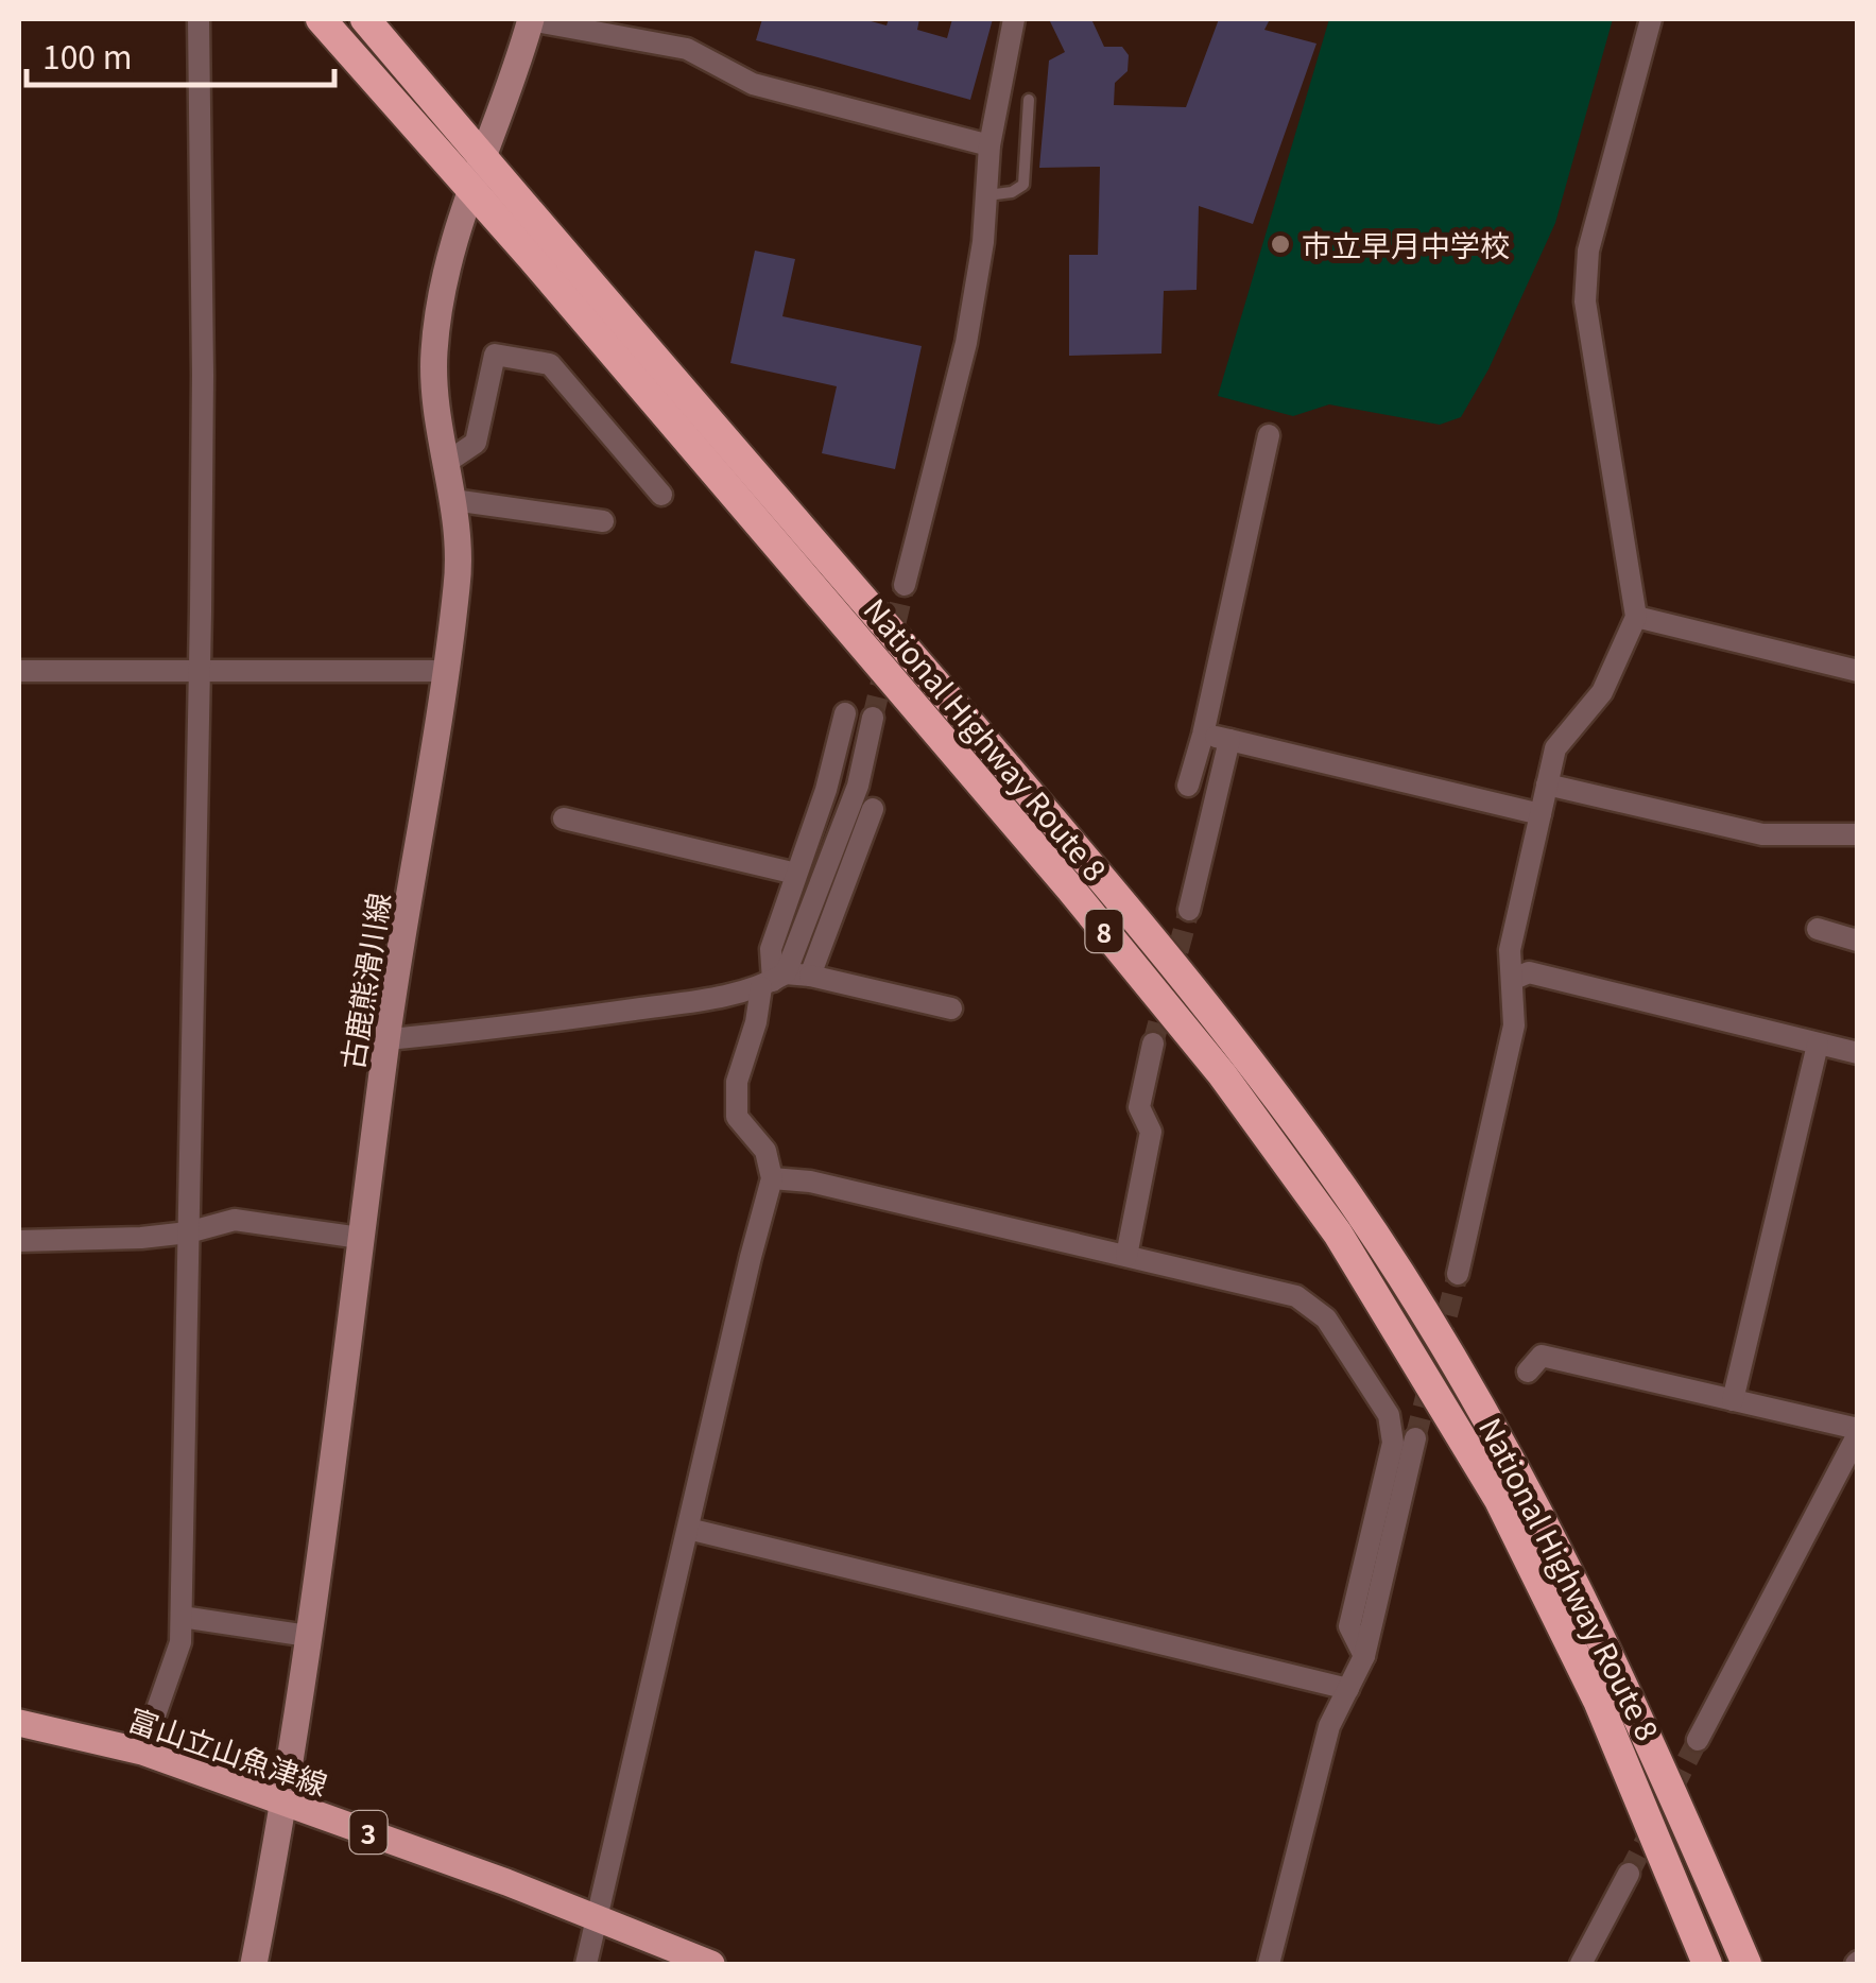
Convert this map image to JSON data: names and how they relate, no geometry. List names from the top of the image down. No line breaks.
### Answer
{"streets":{"highway":["National Highway Route 8","8"],"main road":["古鹿熊滑川線","富山立山魚津線","3"]},"crossings":[["National Highway Route 8","古鹿熊滑川線"],["古鹿熊滑川線","富山立山魚津線"]],"places":["市立早月中学校"],"scale_bar":"100 m"}
